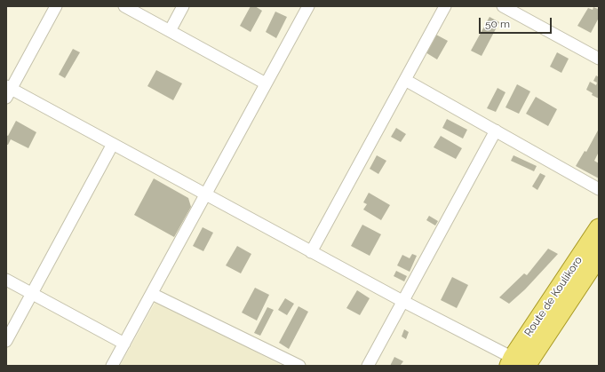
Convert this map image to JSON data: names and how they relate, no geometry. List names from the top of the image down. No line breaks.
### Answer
{"streets":{"main road":["Route de Koulikoro"]},"scale_bar":"50 m"}
